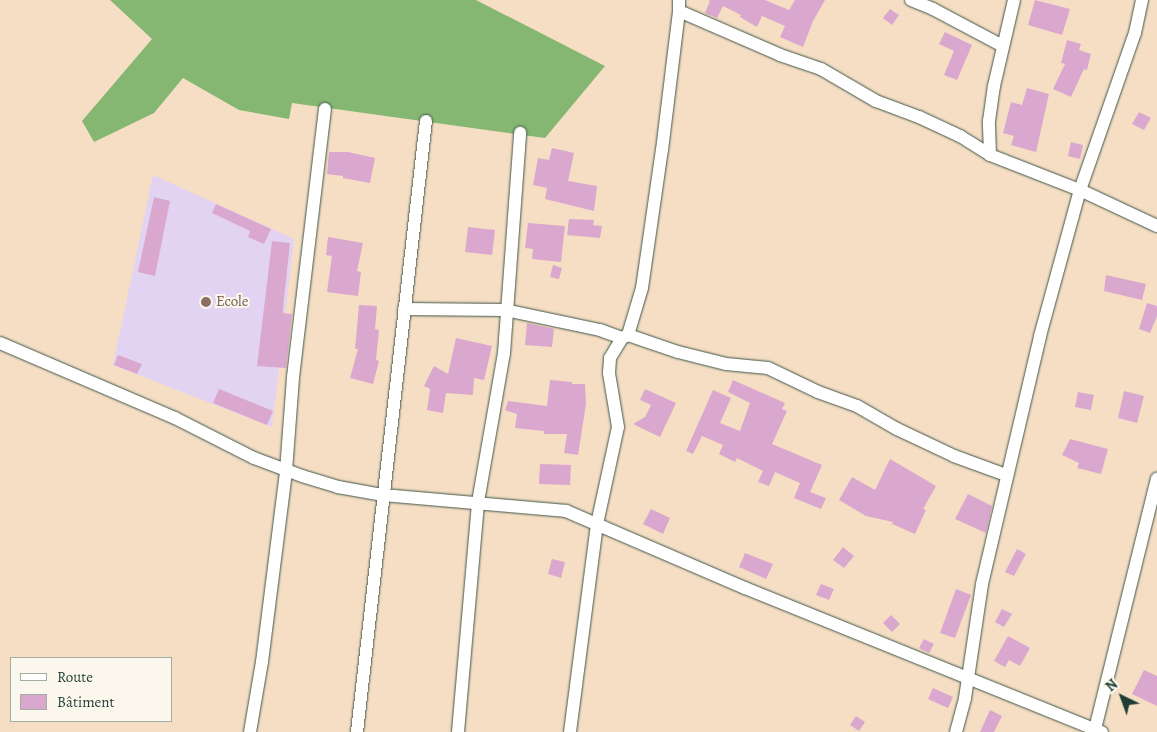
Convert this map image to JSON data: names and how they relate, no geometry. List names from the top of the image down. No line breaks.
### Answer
{"places":["Ecole"],"legend":["Route","Bâtiment"],"north":"top left"}
